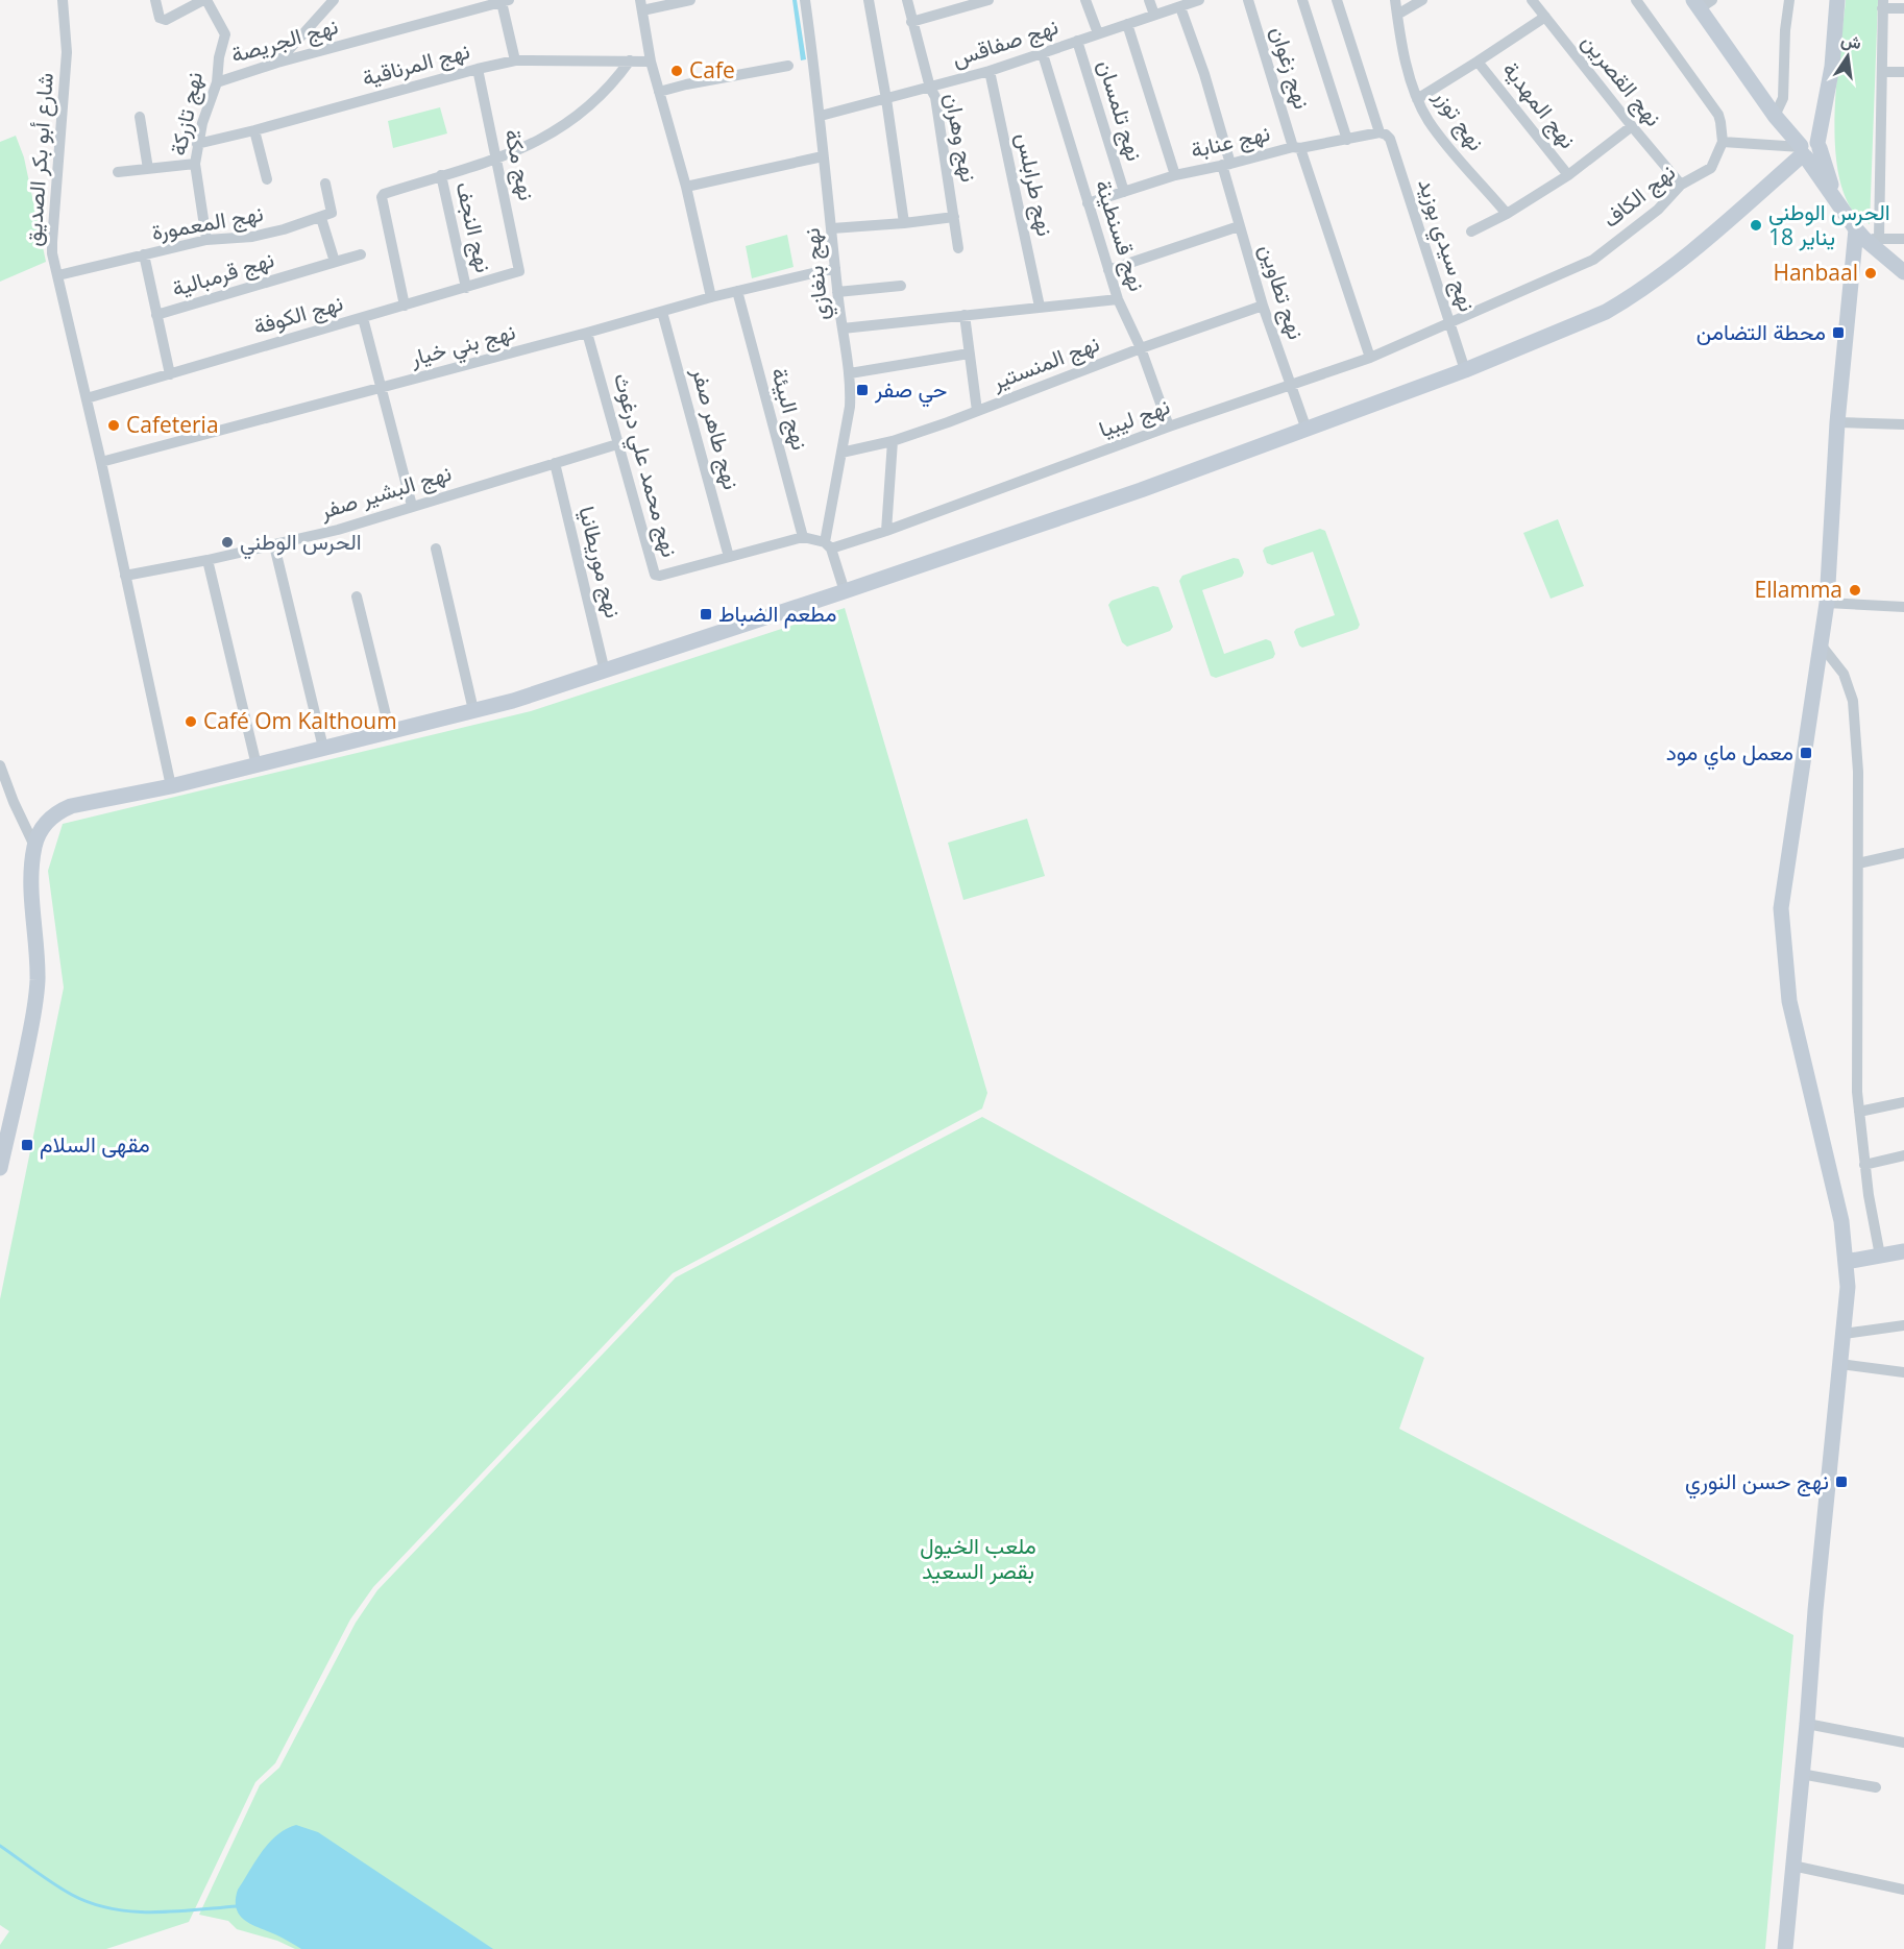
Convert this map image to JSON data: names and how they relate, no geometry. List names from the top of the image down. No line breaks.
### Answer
{"streets":{"street":["نهج الجريصة","نهج صفاقس","نهج المرناقية","نهج زغوان","نهج القصرين","نهج المهدية","نهج تلمسان","نهج تازركة","نهج توزر","نهج وهران","نهج عنابة","شارع أبو بكر الصديق","نهج مكة","نهج طرابلس","نهج الكاف","نهج المعمورة","نهج النجف","نهج قسنطينة","نهج سيدي بوزيد","نهج قرمبالية","نهج بنغازي","نهج تطاوين","نهج الكوفة","نهج بني خيار","نهج المنستير","نهج البيئة","نهج ليبيا","نهج طاهر صفر","نهج محمد علي درغوث","نهج البشير صفر","نهج موريطانيا"]},"crossings":[["نهج الجريصة","نهج تازركة"],["نهج صفاقس","نهج تلمسان"],["نهج صفاقس","نهج وهران"],["نهج صفاقس","نهج طرابلس"],["نهج صفاقس","نهج قسنطينة"],["نهج صفاقس","نهج بنغازي"],["نهج صفاقس","نهج تطاوين"],["نهج المرناقية","نهج تازركة"],["نهج المرناقية","نهج مكة"],["نهج زغوان","نهج عنابة"],["نهج زغوان","نهج ليبيا"],["نهج القصرين","نهج الكاف"],["نهج تلمسان","نهج عنابة"],["نهج تازركة","نهج المعمورة"],["نهج عنابة","نهج قسنطينة"],["نهج عنابة","نهج سيدي بوزيد"],["نهج عنابة","نهج تطاوين"],["شارع أبو بكر الصديق","نهج المعمورة"],["شارع أبو بكر الصديق","نهج الكوفة"],["شارع أبو بكر الصديق","نهج بني خيار"],["شارع أبو بكر الصديق","نهج البشير صفر"],["نهج مكة","نهج الكوفة"],["نهج الكاف","نهج سيدي بوزيد"],["نهج الكاف","نهج ليبيا"],["نهج النجف","نهج الكوفة"],["نهج قسنطينة","نهج المنستير"],["نهج قسنطينة","نهج ليبيا"],["نهج سيدي بوزيد","نهج ليبيا"],["نهج بنغازي","نهج بني خيار"],["نهج بنغازي","نهج المنستير"],["نهج بنغازي","نهج ليبيا"],["نهج بنغازي","نهج محمد علي درغوث"],["نهج تطاوين","نهج المنستير"],["نهج تطاوين","نهج ليبيا"],["نهج بني خيار","نهج البيئة"],["نهج بني خيار","نهج طاهر صفر"],["نهج بني خيار","نهج محمد علي درغوث"],["نهج البيئة","نهج محمد علي درغوث"],["نهج ليبيا","نهج محمد علي درغوث"],["نهج طاهر صفر","نهج محمد علي درغوث"],["نهج محمد علي درغوث","نهج البشير صفر"],["نهج البشير صفر","نهج موريطانيا"]],"parks":["ملعب الخيول بقصر السعيد"],"places":{"other":["Cafe","الحرس الوطني 18 يناير","Hanbaal","Cafeteria","الحرس الوطني","Ellamma","Café Om Kalthoum"],"transit":["محطة التضامن","حي صفر","مطعم الضباط","معمل ماي مود","مقهى السلام","نهج حسن النوري"]},"north":"top"}
